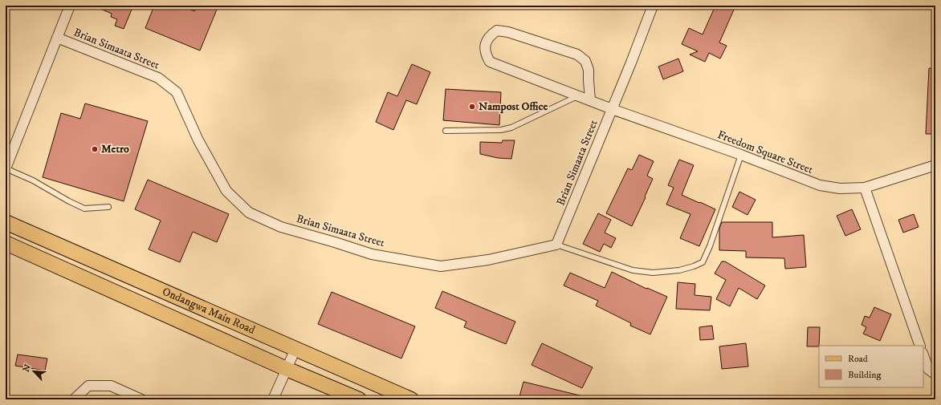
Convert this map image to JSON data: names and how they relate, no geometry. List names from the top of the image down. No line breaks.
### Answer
{"streets":{"main road":["Ondangwa Main Road"],"street":["Brian Simaata Street","Freedom Square Street"]},"crossings":[["Brian Simaata Street","Freedom Square Street"]],"places":["Nampost Office","Metro"],"legend":["Road","Building"],"north":"top left"}
